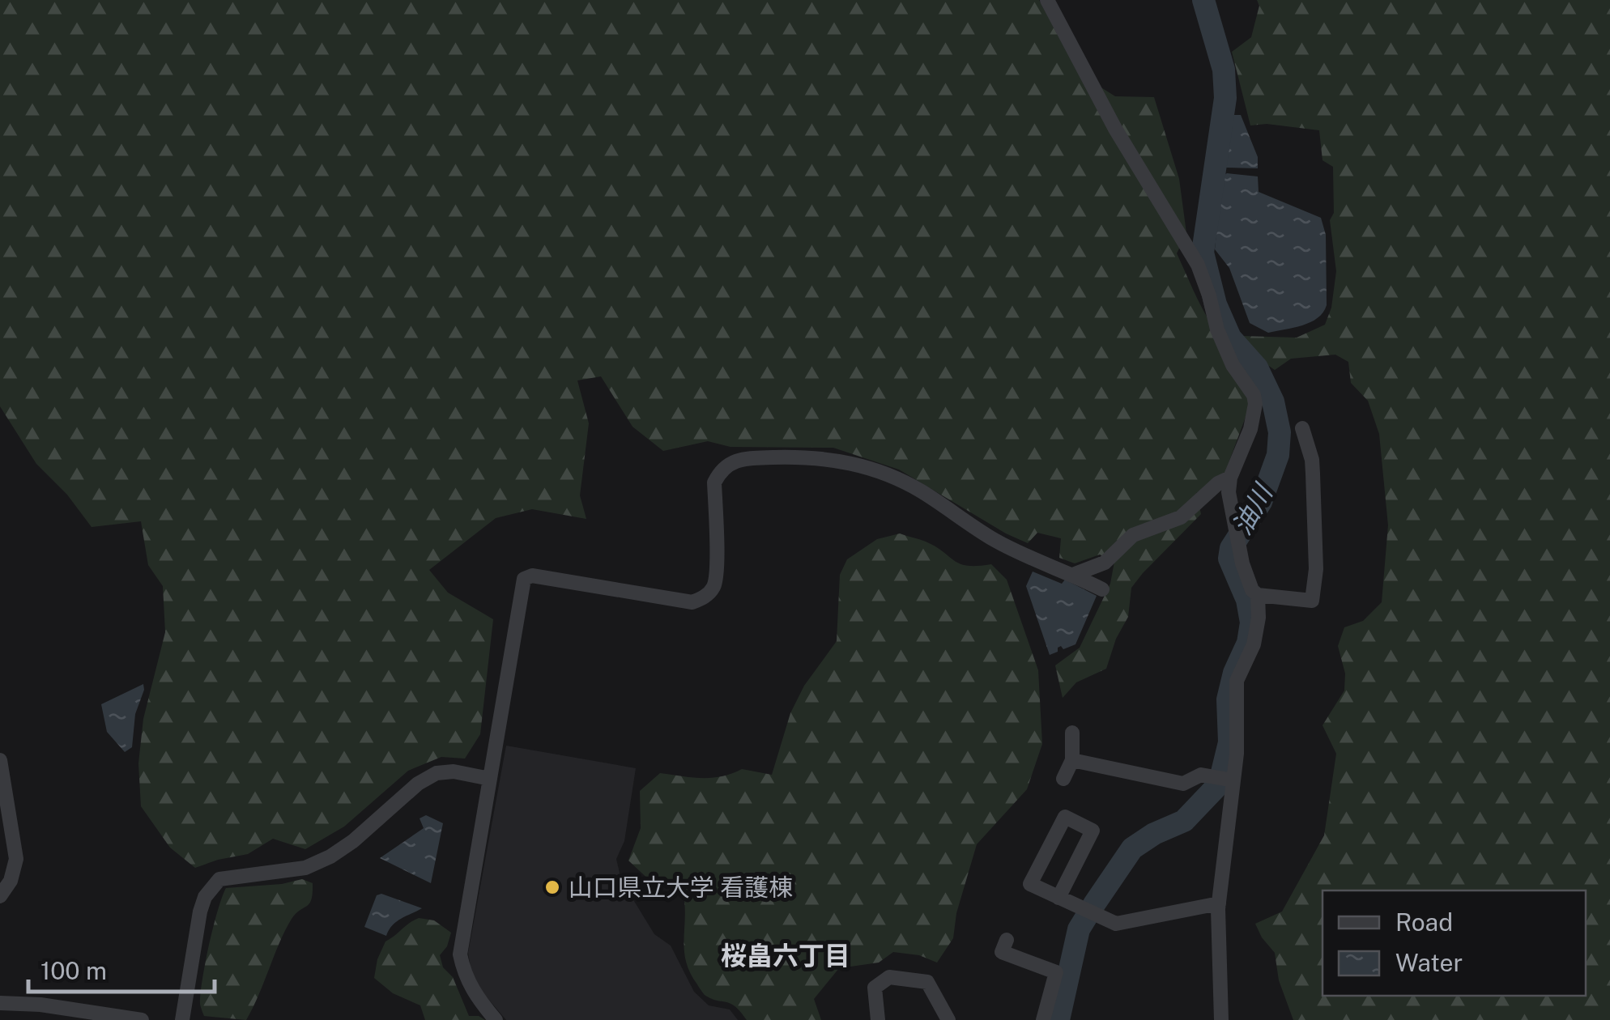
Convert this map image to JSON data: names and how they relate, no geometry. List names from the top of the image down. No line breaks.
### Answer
{"districts":["桜畠六丁目"],"water":["油川"],"places":["山口県立大学 看護棟"],"legend":["Road","Water"],"scale_bar":"100 m"}
